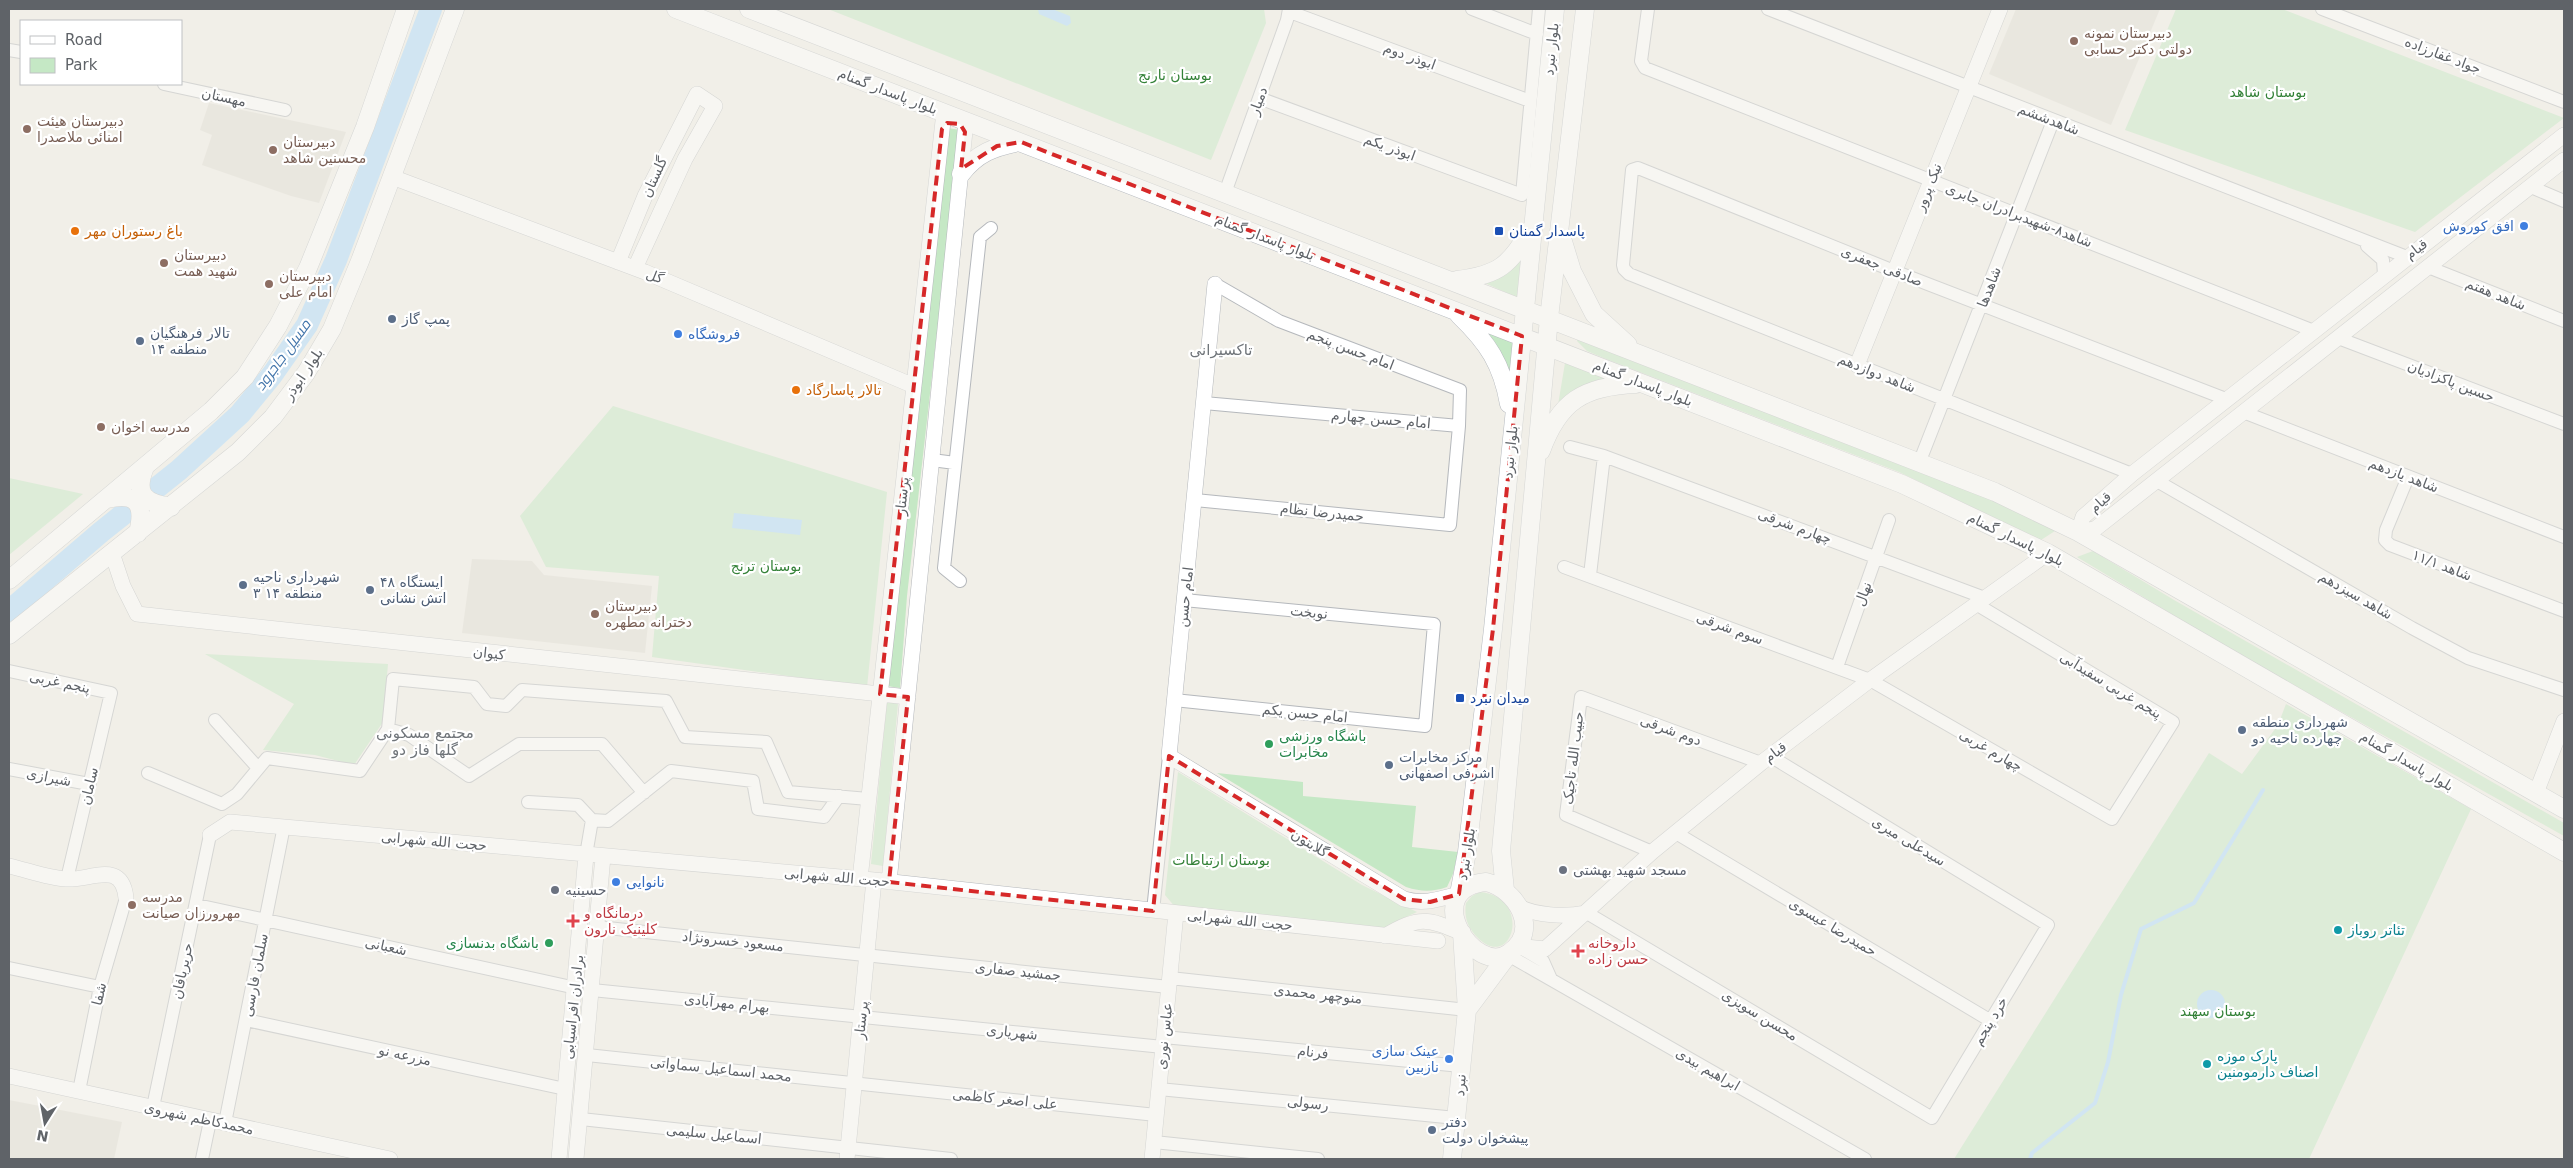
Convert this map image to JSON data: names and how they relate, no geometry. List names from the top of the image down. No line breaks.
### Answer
{"streets":{"main road":["بلوار نبرد","بلوار پاسدار گمنام","بلوار ابوذر","نبرد"],"street":["جواد غفارزاده","ابوذر دوم","مهستان","دمیار","شاهدششم","ابوذر یکم","گلستان","نیک پرور","شاهد۸-شهیدبرادران جابری","قیام","صادقی جعفری","گل","شاهدها","شاهد هفتم","امام حسن پنجم","شاهد دوازدهم","حسین پاکزادیان","امام حسن چهارم","شاهد یازدهم","پرستار","حمیدرضا نظام","چهارم شرقی","شاهد ۱۱/۱","نهال","شاهد سیزدهم","امام حسن","نوبخت","سوم شرقی","کیوان","پنجم غربی","پنجم غربی سفیدآبی","امام حسن یکم","دوم شرقی","چهارم غربی","حبیب الله تاجیک","شیرازی","سامان","حجت الله شهرابی","سیدعلی میری","گلابتون","حمیدرضا عیسوی","مسعود خسرونژاد","شعبانی","حریربافان","جمشید صفاری","سلمان فارسی","شفا","منوچهر محمدی","بهرام مهرآبادی","برادران افراسیابی","محسن سویزی","خرد پنجم","شهریاری","عباس نوری","فرنام","مزرعه نو","محمد اسماعیل سماواتی","ابراهیم بیدی","علی اصغر کاظمی","رسولى","محمدکاظم شهروی","اسماعیل سلیمی"]},"crossings":[["بلوار نبرد","بلوار پاسدار گمنام"],["بلوار نبرد","قیام"],["بلوار نبرد","گلابتون"],["بلوار نبرد","ابراهیم بیدی"],["بلوار نبرد","نبرد"],["ابوذر دوم","دمیار"],["ابوذر دوم","ابوذر یکم"],["بلوار پاسدار گمنام","دمیار"],["بلوار پاسدار گمنام","قیام"],["بلوار پاسدار گمنام","پرستار"],["دمیار","ابوذر یکم"],["شاهدششم","نیک پرور"],["شاهدششم","قیام"],["شاهدششم","شاهدها"],["گلستان","گل"],["نیک پرور","شاهد۸-شهیدبرادران جابری"],["نیک پرور","صادقی جعفری"],["نیک پرور","شاهد دوازدهم"],["شاهد۸-شهیدبرادران جابری","قیام"],["شاهد۸-شهیدبرادران جابری","شاهدها"],["قیام","صادقی جعفری"],["قیام","شاهد هفتم"],["قیام","شاهد دوازدهم"],["قیام","حسین پاکزادیان"],["قیام","شاهد یازدهم"],["قیام","چهارم شرقی"],["قیام","شاهد سیزدهم"],["قیام","سوم شرقی"],["قیام","پنجم غربی سفیدآبی"],["قیام","دوم شرقی"],["قیام","چهارم غربی"],["قیام","حبیب الله تاجیک"],["قیام","سیدعلی میری"],["قیام","گلابتون"],["قیام","حمیدرضا عیسوی"],["قیام","محسن سویزی"],["قیام","ابراهیم بیدی"],["قیام","نبرد"],["صادقی جعفری","شاهدها"],["صادقی جعفری","شاهد دوازدهم"],["گل","بلوار ابوذر"],["گل","پرستار"],["شاهدها","شاهد دوازدهم"],["امام حسن پنجم","امام حسن چهارم"],["امام حسن پنجم","حمیدرضا نظام"],["امام حسن پنجم","امام حسن"],["بلوار ابوذر","کیوان"],["امام حسن چهارم","حمیدرضا نظام"],["امام حسن چهارم","امام حسن"],["شاهد یازدهم","شاهد ۱۱/۱"],["پرستار","کیوان"],["پرستار","حجت الله شهرابی"],["پرستار","مسعود خسرونژاد"],["پرستار","جمشید صفاری"],["پرستار","بهرام مهرآبادی"],["پرستار","شهریاری"],["پرستار","محمد اسماعیل سماواتی"],["پرستار","علی اصغر کاظمی"],["پرستار","اسماعیل سلیمی"],["حمیدرضا نظام","امام حسن"],["چهارم شرقی","نهال"],["چهارم شرقی","پنجم غربی سفیدآبی"],["نهال","سوم شرقی"],["امام حسن","نوبخت"],["امام حسن","امام حسن یکم"],["امام حسن","حجت الله شهرابی"],["امام حسن","گلابتون"],["نوبخت","امام حسن یکم"],["سوم شرقی","چهارم غربی"],["پنجم غربی","سامان"],["پنجم غربی سفیدآبی","چهارم غربی"],["دوم شرقی","حبیب الله تاجیک"],["دوم شرقی","سیدعلی میری"],["شیرازی","سامان"],["حجت الله شهرابی","حریربافان"],["حجت الله شهرابی","سلمان فارسی"],["حجت الله شهرابی","برادران افراسیابی"],["حجت الله شهرابی","عباس نوری"],["سیدعلی میری","خرد پنجم"],["گلابتون","ابراهیم بیدی"],["گلابتون","نبرد"],["حمیدرضا عیسوی","خرد پنجم"],["مسعود خسرونژاد","جمشید صفاری"],["مسعود خسرونژاد","برادران افراسیابی"],["شعبانی","حریربافان"],["شعبانی","سلمان فارسی"],["شعبانی","برادران افراسیابی"],["حریربافان","محمدکاظم شهروی"],["جمشید صفاری","منوچهر محمدی"],["جمشید صفاری","عباس نوری"],["سلمان فارسی","مزرعه نو"],["سلمان فارسی","محمدکاظم شهروی"],["شفا","محمدکاظم شهروی"],["منوچهر محمدی","عباس نوری"],["منوچهر محمدی","نبرد"],["بهرام مهرآبادی","برادران افراسیابی"],["بهرام مهرآبادی","شهریاری"],["برادران افراسیابی","مزرعه نو"],["برادران افراسیابی","محمد اسماعیل سماواتی"],["برادران افراسیابی","اسماعیل سلیمی"],["محسن سویزی","خرد پنجم"],["شهریاری","عباس نوری"],["شهریاری","فرنام"],["عباس نوری","فرنام"],["عباس نوری","علی اصغر کاظمی"],["عباس نوری","رسولى"],["فرنام","نبرد"],["محمد اسماعیل سماواتی","علی اصغر کاظمی"],["ابراهیم بیدی","نبرد"],["نبرد","رسولى"]],"districts":["تاکسیرانی","مجتمع مسکونی گلها فاز دو"],"water":["مسیل جاجرود"],"parks":["بوستان نارنج","بوستان شاهد","بوستان ترنج","بوستان ارتباطات","بوستان سهند"],"places":{"other":["دبیرستان نمونه دولتی دکتر حسابی","دبیرستان هیئت امنائی ملاصدرا","دبیرستان محسنین شاهد","افق کوروش","باغ رستوران مهر","دبیرستان شهید همت","دبیرستان امام علی","پمپ گاز","فروشگاه","تالار فرهنگیان منطقه ۱۴","تالار پاسارگاد","مدرسه اخوان","شهرداری ناحیه ۳ منطقه ۱۴","ایستگاه ۴۸ اتش نشانی","دبیرستان دخترانه مطهره","شهرداری منطقه چهارده ناحیه دو","باشگاه ورزشی مخابرات","مرکز مخابرات اشرفی اصفهانی","مسجد شهید بهشتی","نانوایی","حسینیه","مدرسه مهرورزان صیانت","تئاتر روباز","باشگاه بدنسازی","عینک سازی نازبین","پارک موزه اصناف دارمومنین","دفتر پیشخوان دولت"],"transit":["پاسدار گمنان","میدان نبرد"],"health":["درمانگاه و کلینیک نارون","داروخانه حسن زاده"]},"legend":["Road","Park"],"north":"bottom"}
